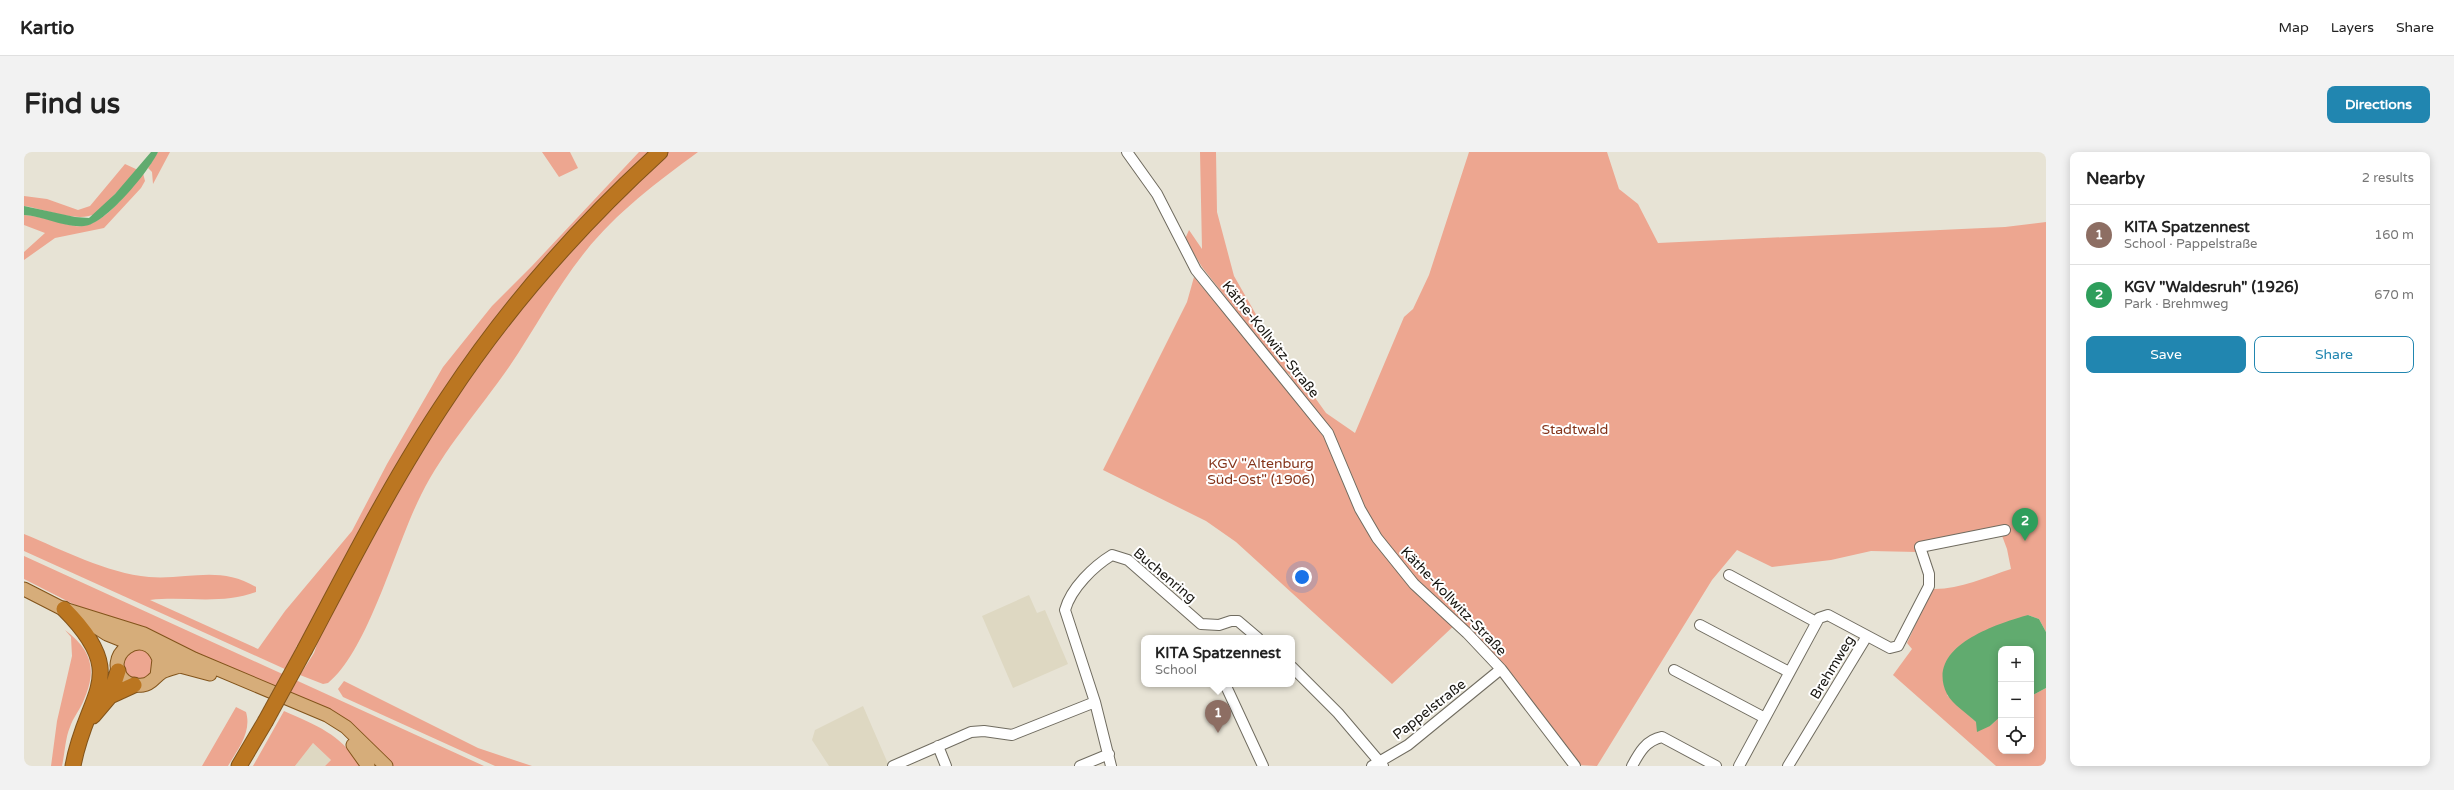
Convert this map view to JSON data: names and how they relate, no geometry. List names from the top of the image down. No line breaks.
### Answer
{"streets":{"street":["Käthe-Kollwitz-Straße","Buchenring","Brehmweg","Pappelstraße"]},"crossings":[["Käthe-Kollwitz-Straße","Pappelstraße"]],"parks":["Stadtwald","KGV \"Altenburg Süd-Ost\" (1906)"],"page":{"header":"Kartio","nav":["Map","Layers","Share"],"buttons":["Directions",["Save","Share"]],"title":"Find us","heading":["Nearby","2 results"],"list":[{"mark":"1","name":"KITA Spatzennest","note":"School · Pappelstraße","value":"160 m"},{"mark":"2","name":"KGV \"Waldesruh\" (1926)","note":"Park · Brehmweg","value":"670 m"}],"pins":["2","1"],"popup":["KITA Spatzennest","School"],"map_buttons":["+","−"]}}
